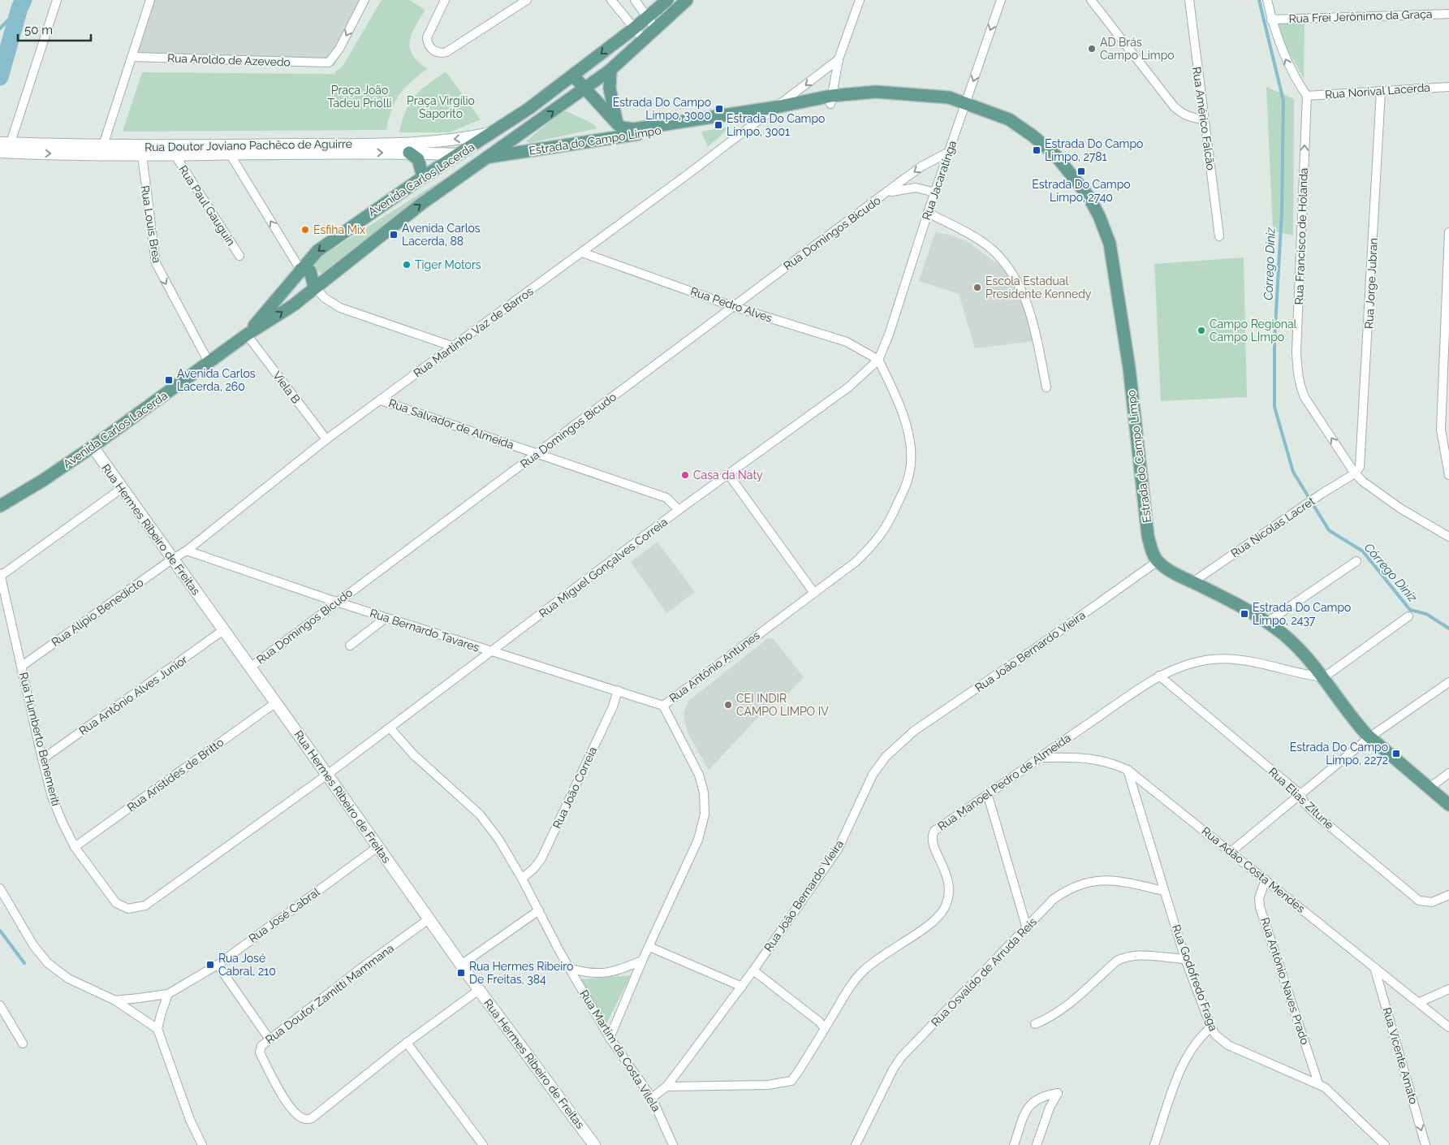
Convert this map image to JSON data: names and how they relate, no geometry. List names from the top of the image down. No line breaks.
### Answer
{"streets":{"main road":["Estrada do Campo Limpo","Avenida Carlos Lacerda"],"street":["Rua Frei Jerônimo da Graça","Rua Aroldo de Azevedo","Rua Norival Lacerda","Rua Américo Falcão","Rua Doutor Joviano Pachêco de Aguirre","Rua Jacaratinga","Rua Paul Gauguin","Rua Louis Brea","Rua Domingos Bicudo","Rua Francisco de Holanda","Rua Jorge Jubran","Rua Pedro Alves","Rua Martinho Vaz de Barros","Viela B","Rua Salvador de Almeida","Rua Nicolas Lacret","Rua Hermes Ribeiro de Freitas","Rua Miguel Gonçalves Correia","Rua Alípio Benedicto","Rua Bernardo Tavares","Rua João Bernardo Vieira","Rua Antônio Antunes","Rua Antônio Alves Junior","Rua Humberto Benemeriti","Rua Aristides de Britto","Rua Manoel Pedro de Almeida","Rua João Correia","Rua Elias Zitune","Rua Adão Costa Mendes","Rua José Cabral","Rua Osvaldo de Arruda Reis","Rua Godofredo Fraga","Rua Antônio Naves Prado","Rua Doutor Zamitti Mammana","Rua Martim da Costa Vilela","Rua Vicente Amato"]},"crossings":[["Rua Norival Lacerda","Rua Francisco de Holanda"],["Rua Norival Lacerda","Rua Jorge Jubran"],["Estrada do Campo Limpo","Rua Doutor Joviano Pachêco de Aguirre"],["Estrada do Campo Limpo","Avenida Carlos Lacerda"],["Estrada do Campo Limpo","Rua Jacaratinga"],["Estrada do Campo Limpo","Rua Martinho Vaz de Barros"],["Estrada do Campo Limpo","Rua João Bernardo Vieira"],["Rua Doutor Joviano Pachêco de Aguirre","Avenida Carlos Lacerda"],["Rua Doutor Joviano Pachêco de Aguirre","Rua Paul Gauguin"],["Rua Doutor Joviano Pachêco de Aguirre","Rua Louis Brea"],["Avenida Carlos Lacerda","Rua Louis Brea"],["Avenida Carlos Lacerda","Viela B"],["Avenida Carlos Lacerda","Rua Hermes Ribeiro de Freitas"],["Rua Jacaratinga","Rua Domingos Bicudo"],["Rua Jacaratinga","Rua Pedro Alves"],["Rua Jacaratinga","Rua Miguel Gonçalves Correia"],["Rua Jacaratinga","Rua Antônio Antunes"],["Rua Domingos Bicudo","Rua Pedro Alves"],["Rua Domingos Bicudo","Rua Salvador de Almeida"],["Rua Domingos Bicudo","Rua Hermes Ribeiro de Freitas"],["Rua Domingos Bicudo","Rua Bernardo Tavares"],["Rua Francisco de Holanda","Rua Jorge Jubran"],["Rua Francisco de Holanda","Rua Nicolas Lacret"],["Rua Jorge Jubran","Rua Nicolas Lacret"],["Rua Pedro Alves","Rua Martinho Vaz de Barros"],["Rua Pedro Alves","Rua Miguel Gonçalves Correia"],["Rua Pedro Alves","Rua Antônio Antunes"],["Rua Martinho Vaz de Barros","Viela B"],["Rua Martinho Vaz de Barros","Rua Salvador de Almeida"],["Rua Martinho Vaz de Barros","Rua Hermes Ribeiro de Freitas"],["Rua Martinho Vaz de Barros","Rua Alípio Benedicto"],["Rua Martinho Vaz de Barros","Rua Bernardo Tavares"],["Rua Salvador de Almeida","Rua Miguel Gonçalves Correia"],["Rua Hermes Ribeiro de Freitas","Rua Miguel Gonçalves Correia"],["Rua Hermes Ribeiro de Freitas","Rua Alípio Benedicto"],["Rua Hermes Ribeiro de Freitas","Rua Antônio Alves Junior"],["Rua Hermes Ribeiro de Freitas","Rua Humberto Benemeriti"],["Rua Hermes Ribeiro de Freitas","Rua Aristides de Britto"],["Rua Hermes Ribeiro de Freitas","Rua José Cabral"],["Rua Hermes Ribeiro de Freitas","Rua Doutor Zamitti Mammana"],["Rua Miguel Gonçalves Correia","Rua Bernardo Tavares"],["Rua Miguel Gonçalves Correia","Rua Antônio Antunes"],["Rua Miguel Gonçalves Correia","Rua Humberto Benemeriti"],["Rua Miguel Gonçalves Correia","Rua Martim da Costa Vilela"],["Rua Alípio Benedicto","Rua Humberto Benemeriti"],["Rua Bernardo Tavares","Rua Antônio Antunes"],["Rua Bernardo Tavares","Rua João Correia"],["Rua João Bernardo Vieira","Rua Manoel Pedro de Almeida"],["Rua João Bernardo Vieira","Rua Martim da Costa Vilela"],["Rua Antônio Antunes","Rua Martim da Costa Vilela"],["Rua Antônio Alves Junior","Rua Humberto Benemeriti"],["Rua Humberto Benemeriti","Rua Aristides de Britto"],["Rua Manoel Pedro de Almeida","Rua Elias Zitune"],["Rua Manoel Pedro de Almeida","Rua Adão Costa Mendes"],["Rua João Correia","Rua Martim da Costa Vilela"],["Rua Adão Costa Mendes","Rua Godofredo Fraga"],["Rua Adão Costa Mendes","Rua Antônio Naves Prado"],["Rua Adão Costa Mendes","Rua Vicente Amato"],["Rua Osvaldo de Arruda Reis","Rua Godofredo Fraga"],["Rua Godofredo Fraga","Rua Antônio Naves Prado"]],"one_way":["Rua Aroldo de Azevedo","Rua Louis Brea","Rua Francisco de Holanda","Rua Vicente Amato"],"water":["Córrego Diniz"],"parks":["Praça João Tadeu Priolli","Praça Virgílio Saporito"],"places":{"other":["AD Brás Campo Limpo","Esfiha Mix","Tiger Motors","Escola Estadual Presidente Kennedy","Campo Regional Campo LImpo","Casa da Naty","CEI INDIR CAMPO LIMPO IV"],"transit":["Estrada Do Campo Limpo, 3000","Estrada Do Campo Limpo, 3001","Estrada Do Campo Limpo, 2781","Estrada Do Campo Limpo, 2740","Avenida Carlos Lacerda, 88","Avenida Carlos Lacerda, 260","Estrada Do Campo Limpo, 2437","Estrada Do Campo Limpo, 2272","Rua José Cabral, 210","Rua Hermes Ribeiro De Freitas, 384"]},"scale_bar":"50 m"}
